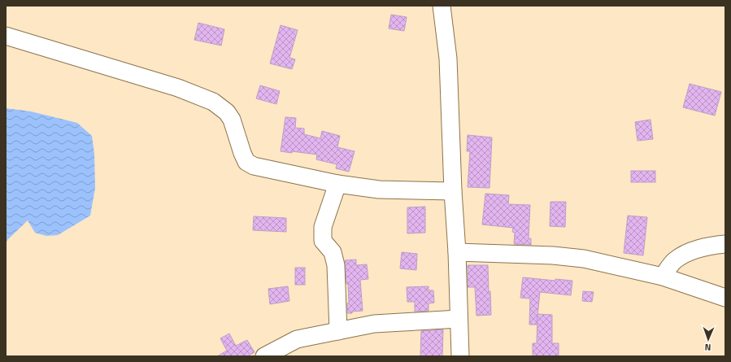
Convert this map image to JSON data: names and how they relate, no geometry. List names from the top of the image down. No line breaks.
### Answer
{"north":"bottom"}
